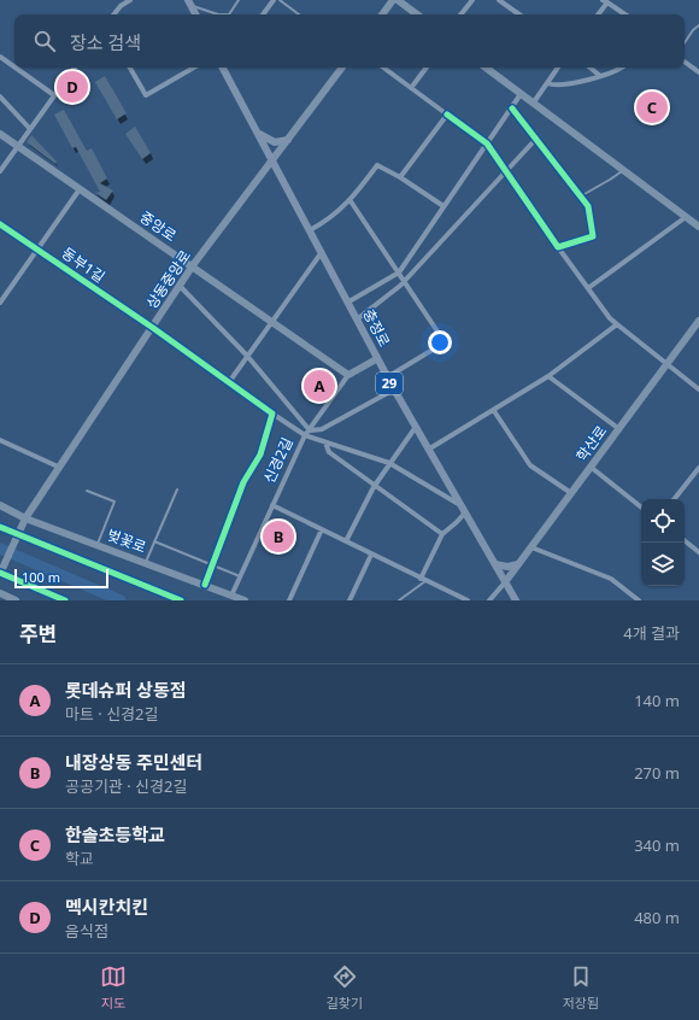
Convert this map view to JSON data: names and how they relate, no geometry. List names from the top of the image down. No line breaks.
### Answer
{"streets":{"main road":["충정로","29"],"street":["중앙로","동부1길","상동중앙로","학산로","신경2길","벚꽃로"]},"crossings":[["중앙로","상동중앙로"],["중앙로","신경2길"],["동부1길","상동중앙로"],["동부1길","충정로"],["동부1길","신경2길"],["상동중앙로","충정로"],["상동중앙로","벚꽃로"],["충정로","학산로"],["충정로","신경2길"],["신경2길","벚꽃로"]],"scale_bar":"100 m","page":{"search":"장소 검색","pins":["D","C","A","B"],"scale":"100 m","heading":["주변","4개 결과"],"list":[{"mark":"A","name":"롯데슈퍼 상동점","note":"마트 · 신경2길","value":"140 m"},{"mark":"B","name":"내장상동 주민센터","note":"공공기관 · 신경2길","value":"270 m"},{"mark":"C","name":"한솔초등학교","note":"학교","value":"340 m"},{"mark":"D","name":"멕시칸치킨","note":"음식점","value":"480 m"}],"nav":["지도","길찾기","저장됨"]}}
